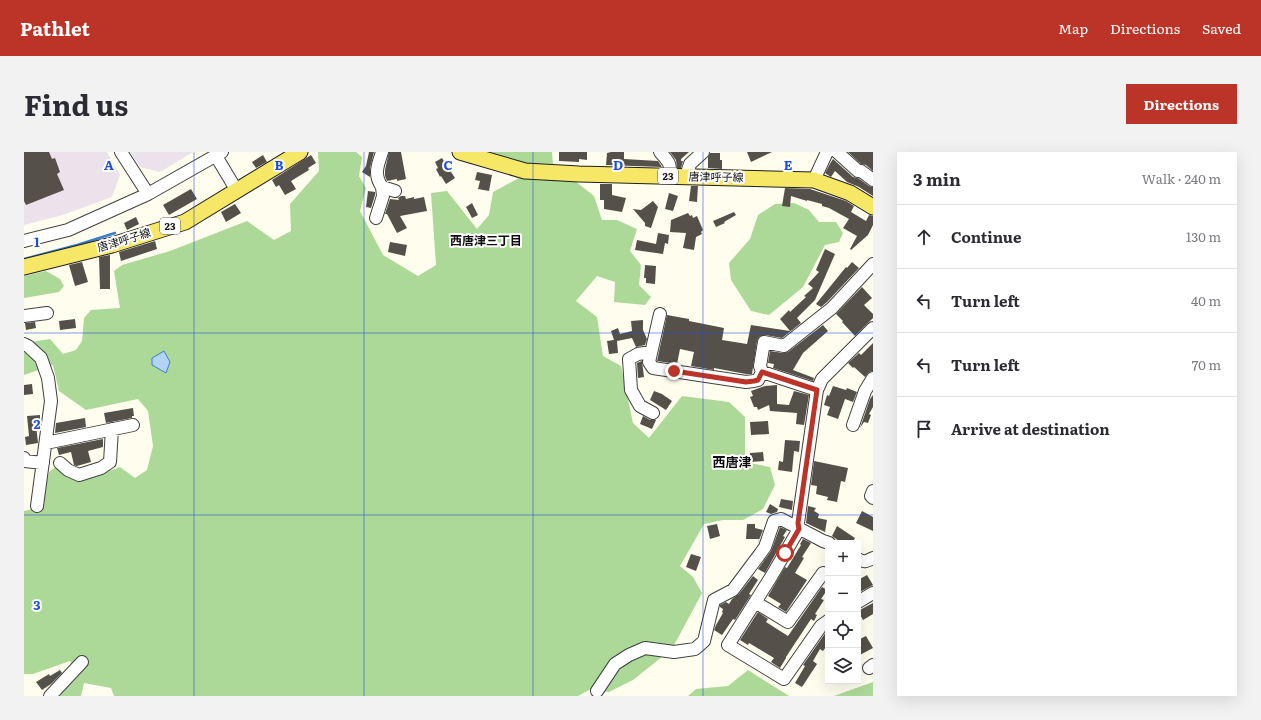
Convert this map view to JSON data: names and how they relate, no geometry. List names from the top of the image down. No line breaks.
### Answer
{"streets":{"main road":["23","唐津呼子線"]},"districts":["西唐津三丁目","西唐津"],"page":{"header":"Pathlet","nav":["Map","Directions","Saved"],"title":"Find us","buttons":"Directions","heading":["3 min","Walk · 240 m"],"list":[["Continue","130 m"],["Turn left","40 m"],["Turn left","70 m"],"Arrive at destination"],"map_buttons":["+","−"]},"grid":{"columns":["A","B","C","D","E"],"rows":["1","2","3"]}}
